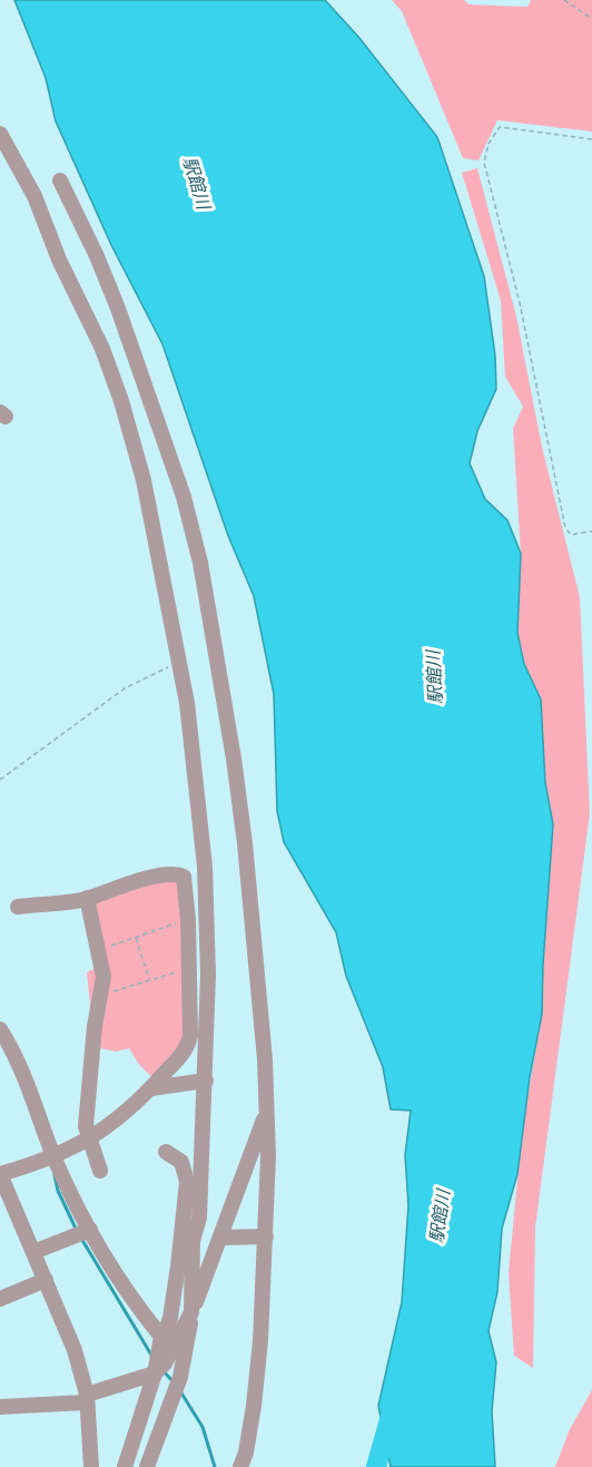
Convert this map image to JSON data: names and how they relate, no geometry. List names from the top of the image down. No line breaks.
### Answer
{"water":["駅館川"]}
